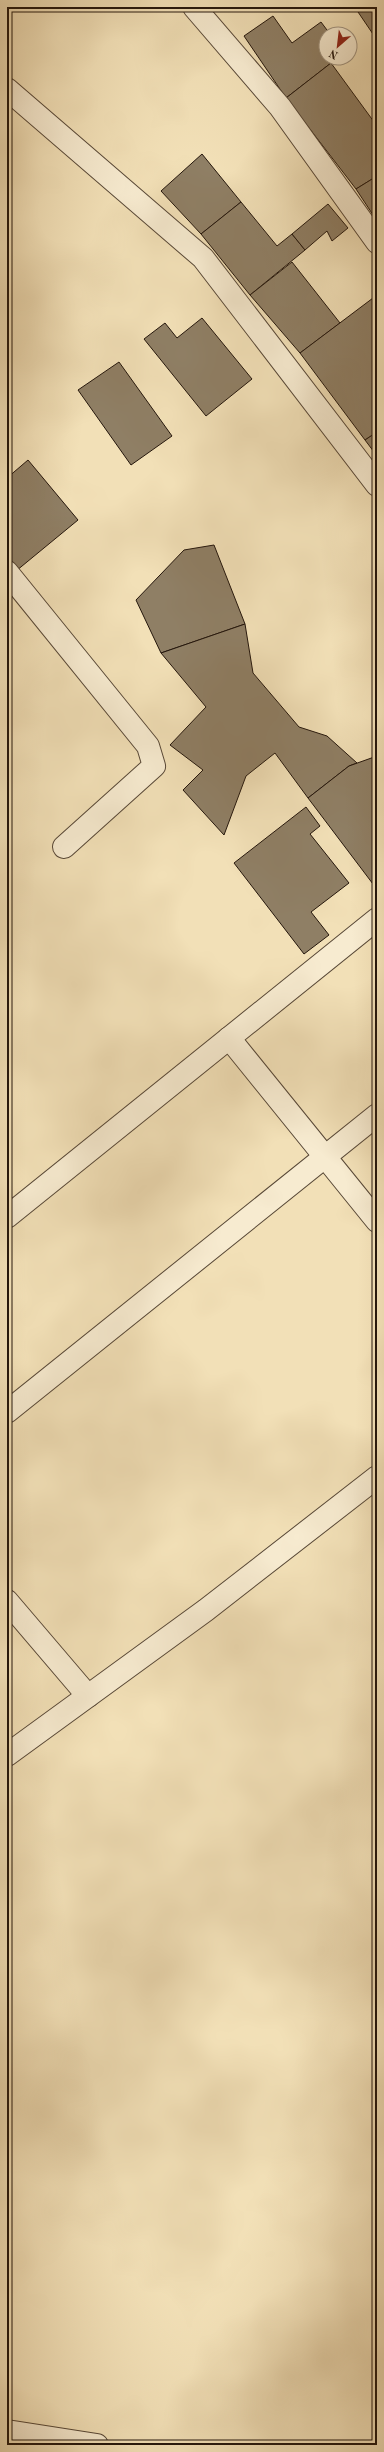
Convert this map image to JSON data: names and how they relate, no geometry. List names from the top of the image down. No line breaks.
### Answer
{"north":"bottom left"}
